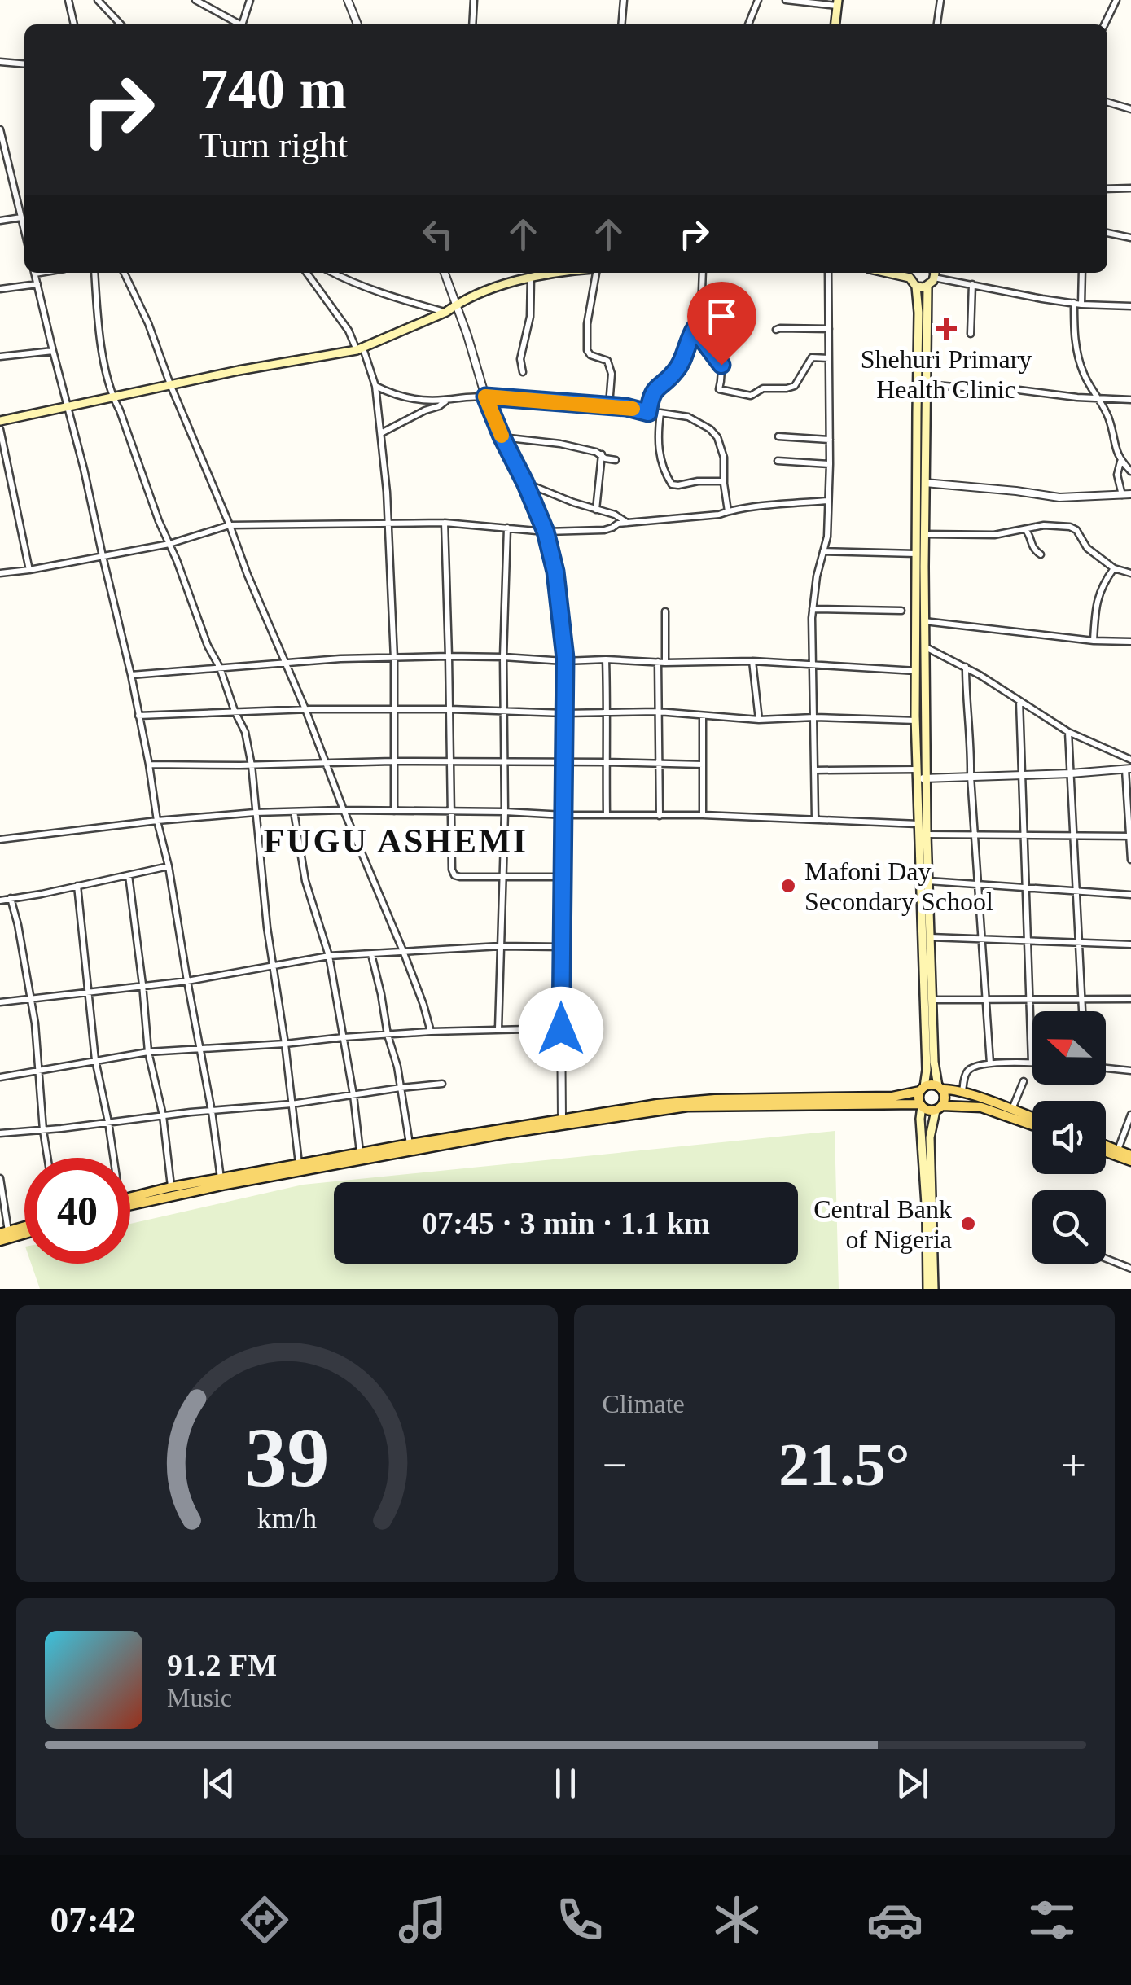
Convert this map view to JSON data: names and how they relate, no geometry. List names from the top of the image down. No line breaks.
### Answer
{"districts":["FUGU ASHEMI"],"places":{"health":["Shehuri Primary Health Clinic"],"other":["Mafoni Day Secondary School","Central Bank of Nigeria"]},"north":"left","page":{"turn":["740 m","Turn right"],"limit":"40","trip":"07:45 · 3 min · 1.1 km","tile":"Climate","heat":["−","21.5°","+"],"song":["91.2 FM","Music"],"tabs":"07:42","gauge":["39","km/h"]}}
